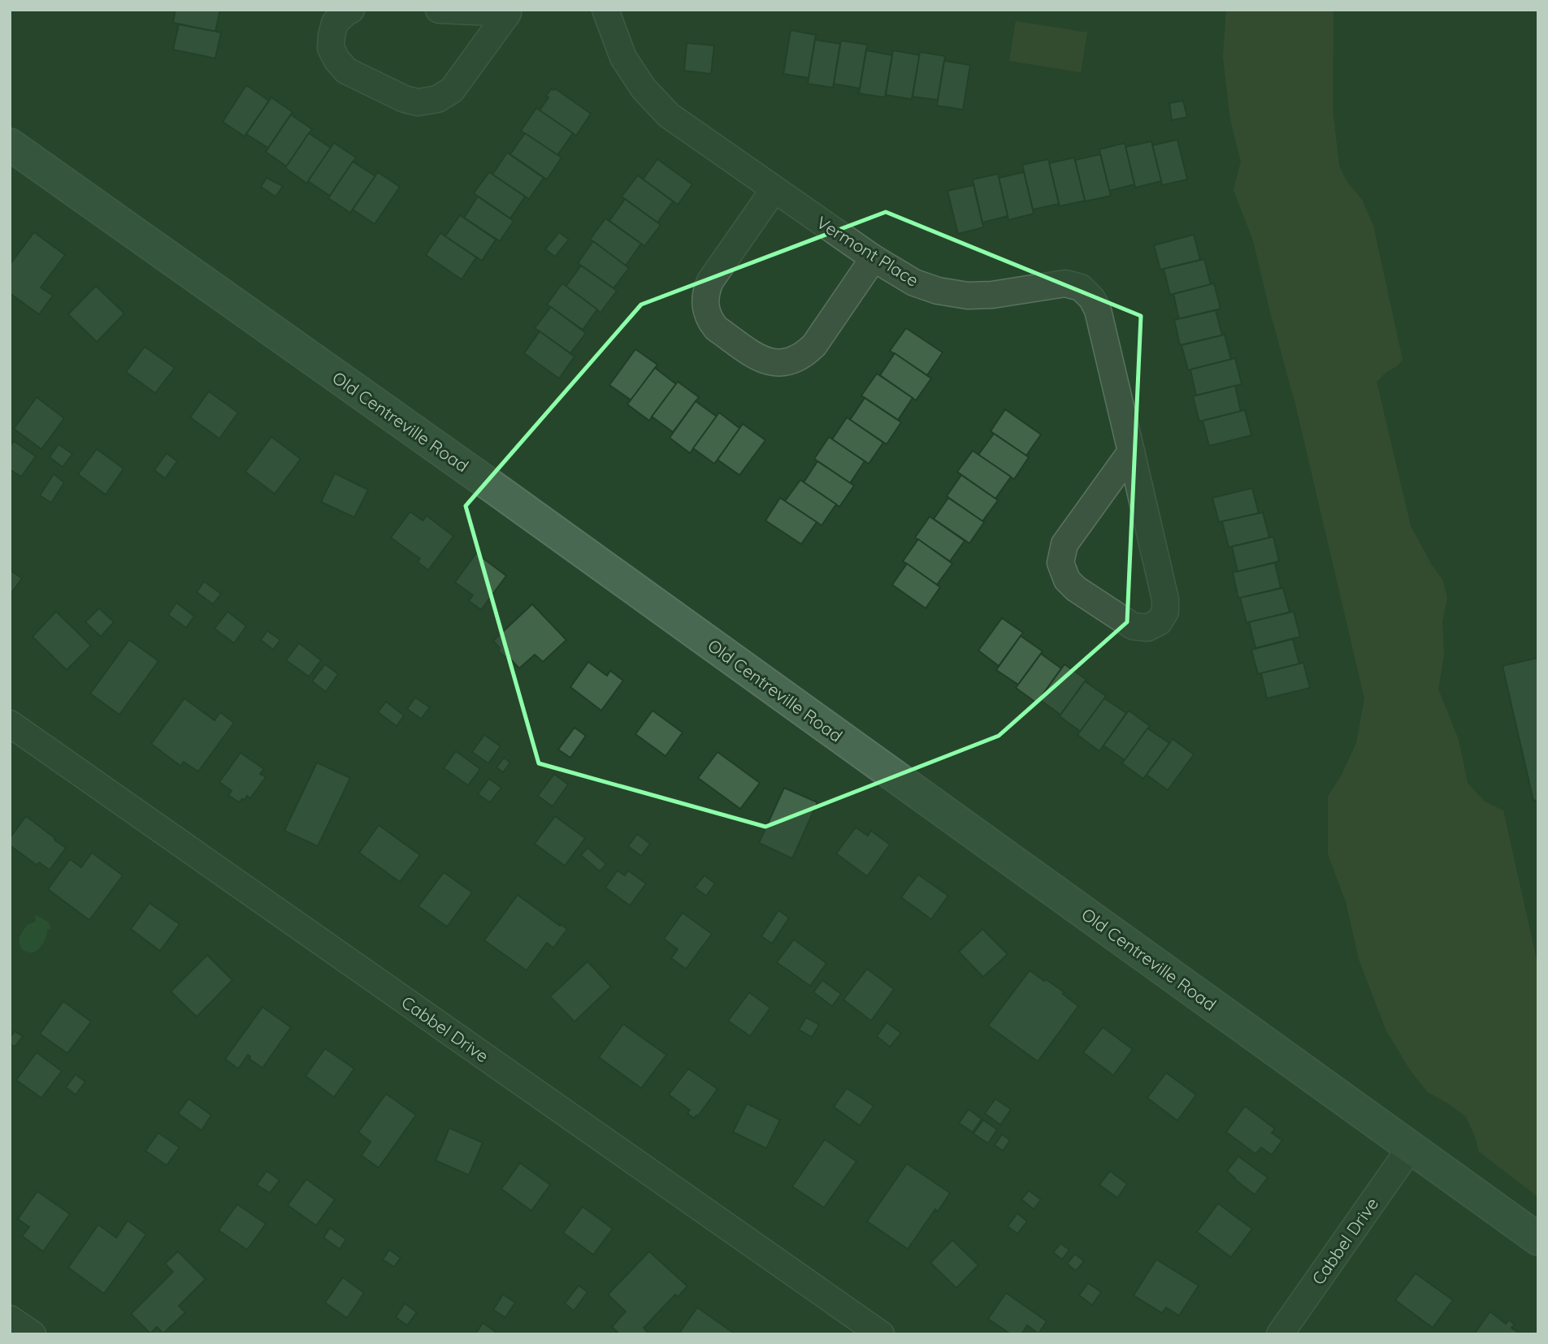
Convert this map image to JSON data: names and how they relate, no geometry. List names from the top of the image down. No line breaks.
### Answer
{"streets":{"street":["Vermont Place","Old Centreville Road","Cabbel Drive"]},"crossings":[["Old Centreville Road","Cabbel Drive"]]}
